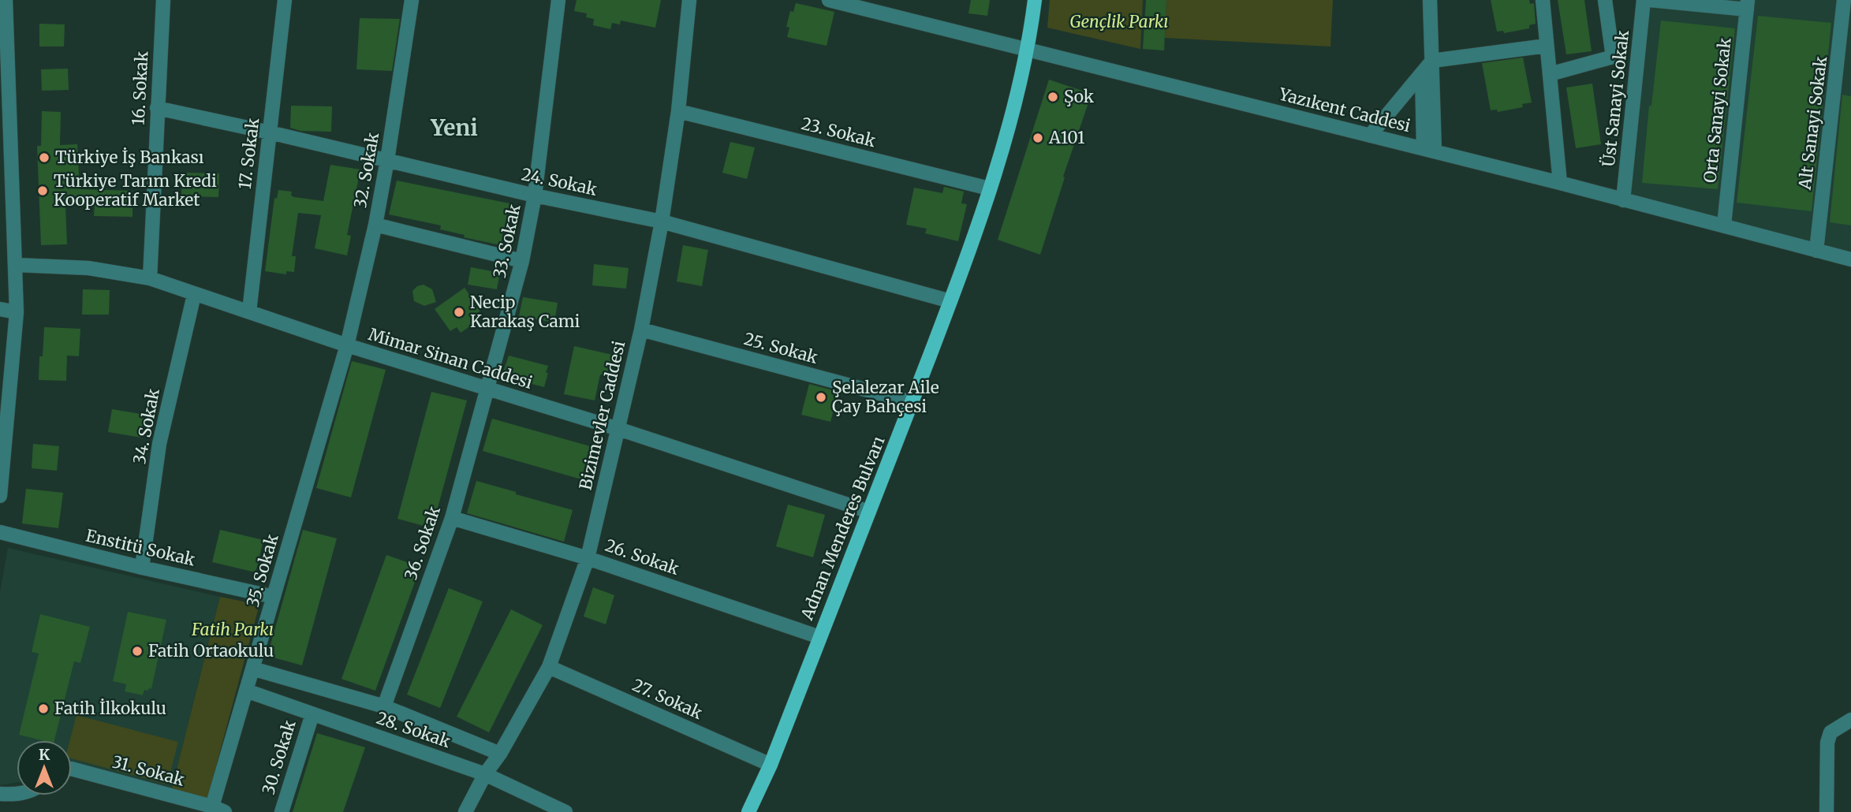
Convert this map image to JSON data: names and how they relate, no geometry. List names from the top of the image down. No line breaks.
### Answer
{"streets":{"main road":["Adnan Menderes Bulvarı"],"street":["16. Sokak","Üst Sanayi Sokak","Yazıkent Caddesi","Orta Sanayi Sokak","Alt Sanayi Sokak","23. Sokak","17. Sokak","32. Sokak","24. Sokak","33. Sokak","25. Sokak","Mimar Sinan Caddesi","Bizimevler Caddesi","34. Sokak","36. Sokak","Enstitü Sokak","26. Sokak","35. Sokak","27. Sokak","28. Sokak","30. Sokak","31. Sokak"]},"crossings":[["16. Sokak","24. Sokak"],["16. Sokak","Mimar Sinan Caddesi"],["Üst Sanayi Sokak","Yazıkent Caddesi"],["Yazıkent Caddesi","Orta Sanayi Sokak"],["Yazıkent Caddesi","Alt Sanayi Sokak"],["Yazıkent Caddesi","Adnan Menderes Bulvarı"],["23. Sokak","Bizimevler Caddesi"],["23. Sokak","Adnan Menderes Bulvarı"],["17. Sokak","24. Sokak"],["17. Sokak","Mimar Sinan Caddesi"],["32. Sokak","24. Sokak"],["32. Sokak","Mimar Sinan Caddesi"],["32. Sokak","35. Sokak"],["24. Sokak","33. Sokak"],["24. Sokak","Bizimevler Caddesi"],["24. Sokak","Adnan Menderes Bulvarı"],["33. Sokak","Mimar Sinan Caddesi"],["33. Sokak","36. Sokak"],["25. Sokak","Bizimevler Caddesi"],["25. Sokak","Adnan Menderes Bulvarı"],["Mimar Sinan Caddesi","Bizimevler Caddesi"],["Mimar Sinan Caddesi","34. Sokak"],["Mimar Sinan Caddesi","Adnan Menderes Bulvarı"],["Mimar Sinan Caddesi","36. Sokak"],["Mimar Sinan Caddesi","35. Sokak"],["Bizimevler Caddesi","26. Sokak"],["Bizimevler Caddesi","27. Sokak"],["Bizimevler Caddesi","28. Sokak"],["34. Sokak","Enstitü Sokak"],["Adnan Menderes Bulvarı","26. Sokak"],["Adnan Menderes Bulvarı","27. Sokak"],["36. Sokak","26. Sokak"],["36. Sokak","28. Sokak"],["Enstitü Sokak","35. Sokak"],["35. Sokak","28. Sokak"],["35. Sokak","31. Sokak"],["28. Sokak","30. Sokak"]],"districts":["Yeni"],"parks":["Gençlik Parkı","Fatih Parkı"],"places":["Şok","A101","Türkiye İş Bankası","Türkiye Tarım Kredi Kooperatif Market","Necip Karakaş Cami","Şelalezar Aile Çay Bahçesi","Fatih Ortaokulu","Fatih İlkokulu"],"north":"top"}
